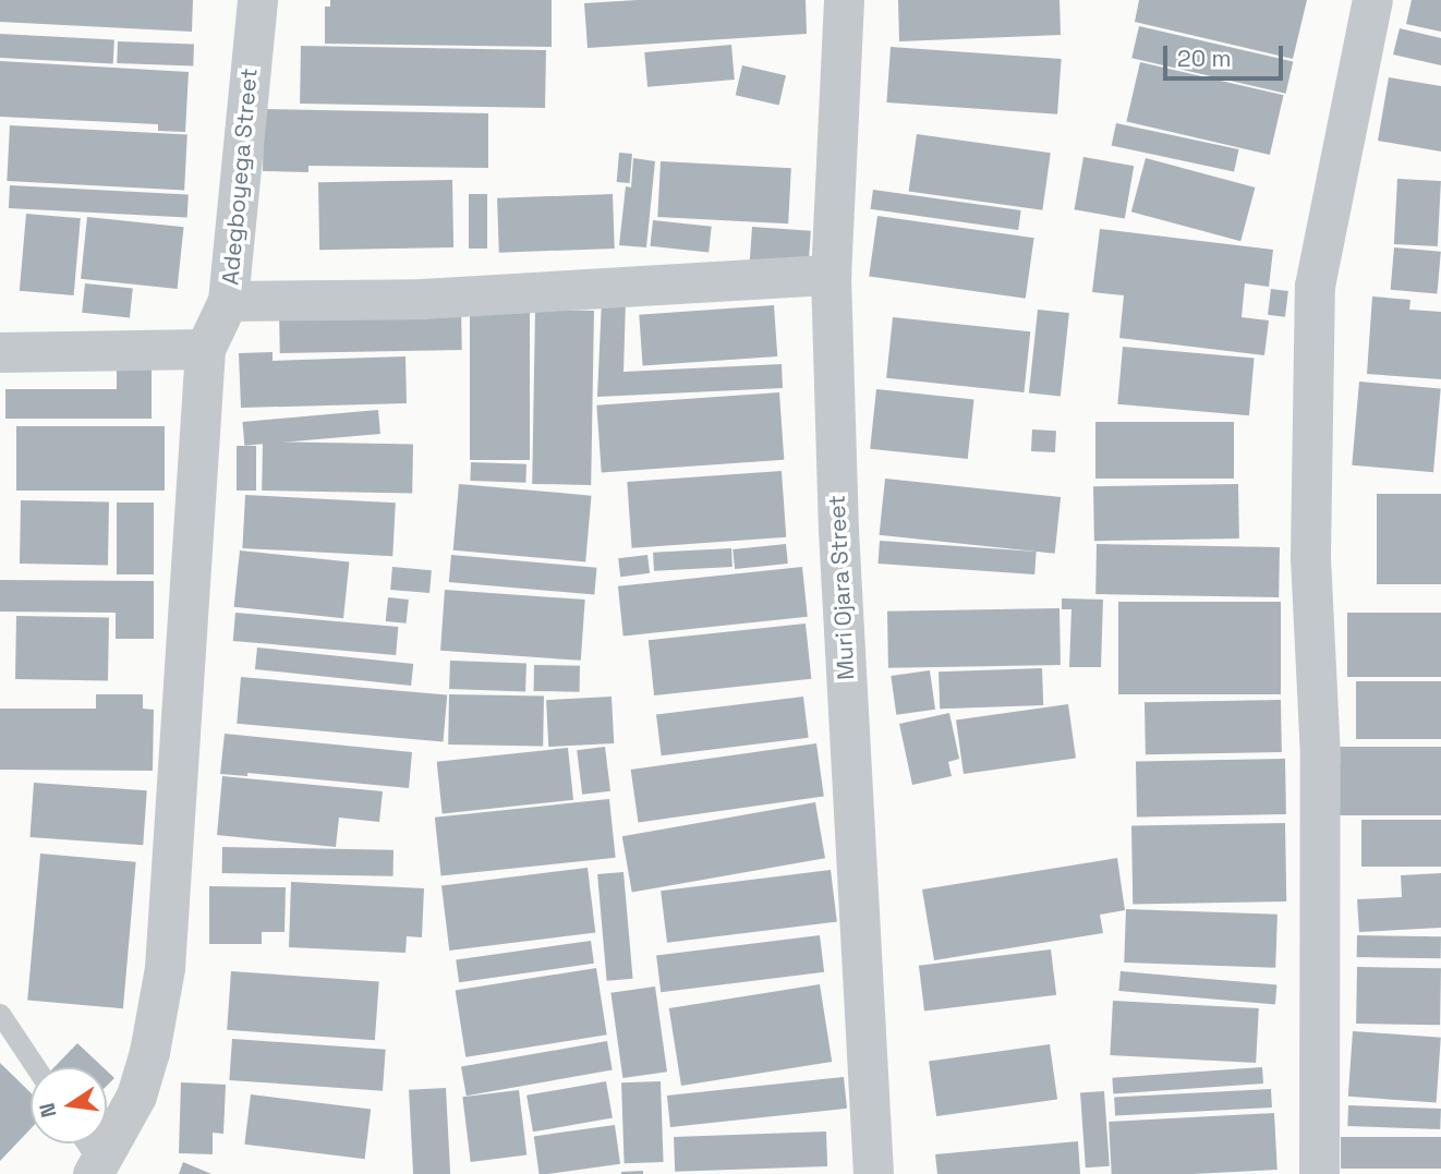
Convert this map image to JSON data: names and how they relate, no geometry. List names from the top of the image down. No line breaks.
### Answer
{"streets":{"street":["Adegboyega Street","Muri Ojara Street"]},"scale_bar":"20 m","north":"left"}
